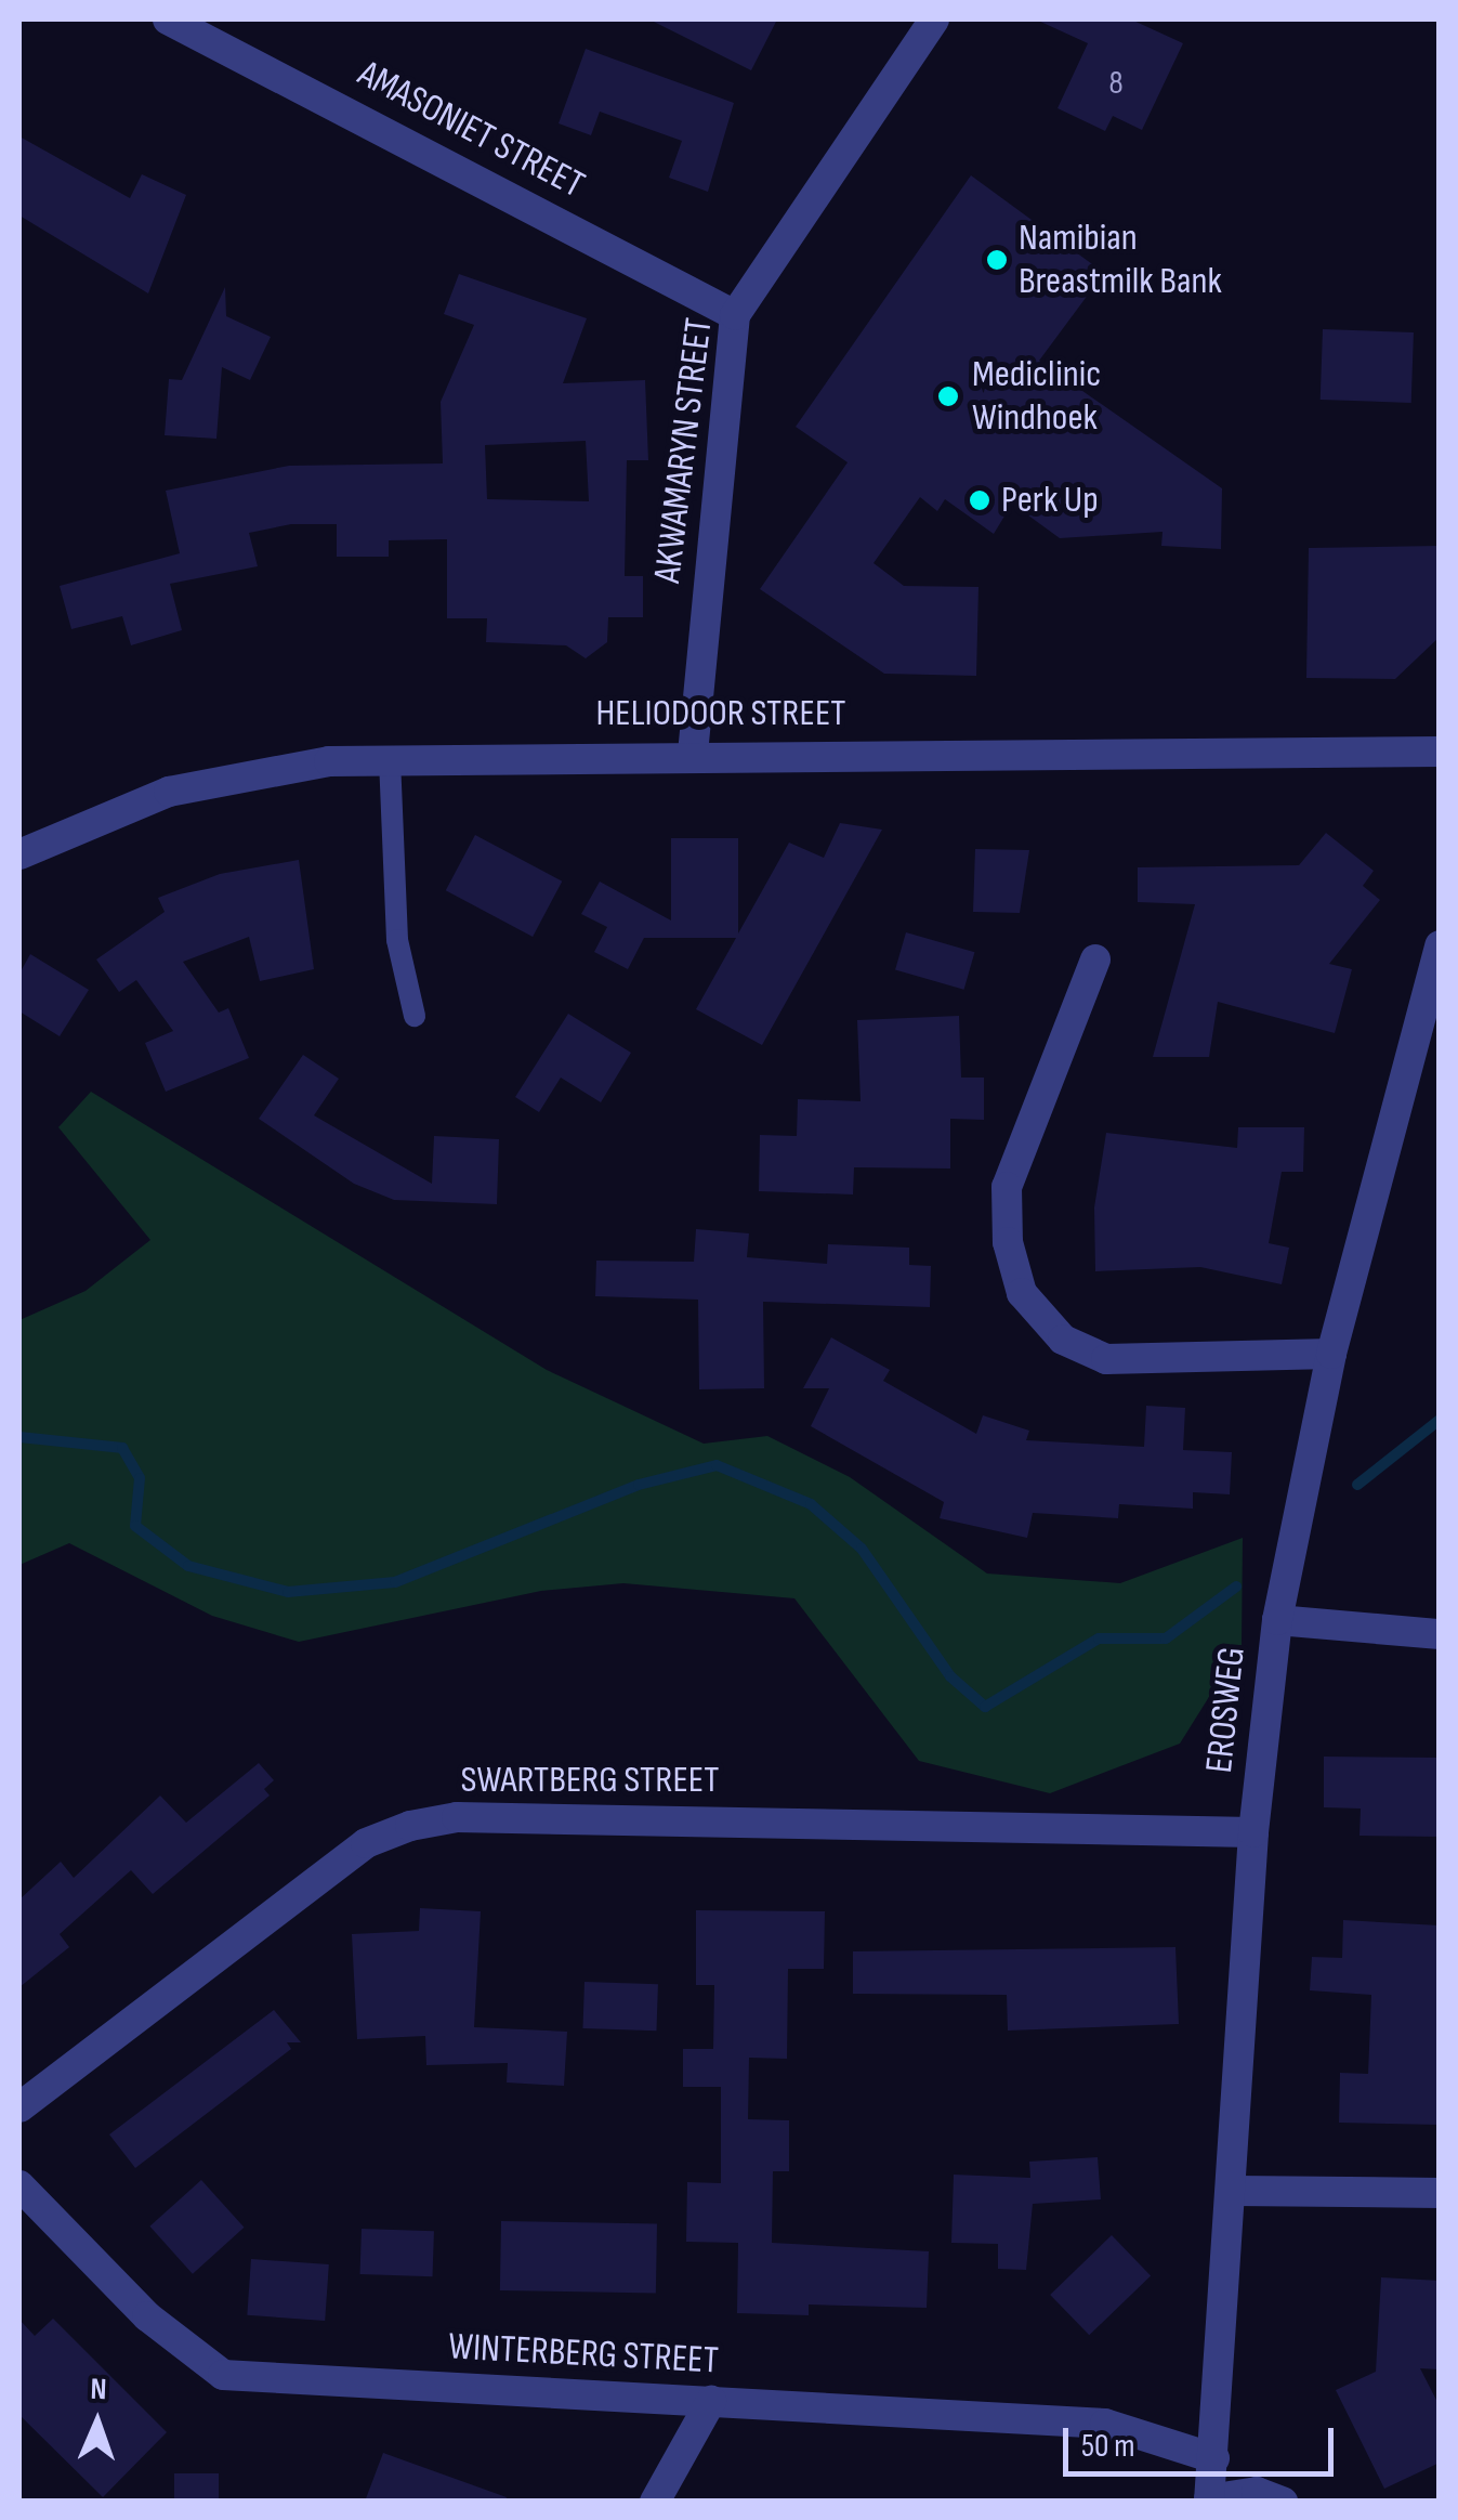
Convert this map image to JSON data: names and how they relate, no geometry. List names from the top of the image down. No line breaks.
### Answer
{"streets":{"street":["AMASONIET STREET","AKWAMARYN STREET","HELIODOOR STREET","EROSWEG","SWARTBERG STREET","WINTERBERG STREET"]},"crossings":[["AMASONIET STREET","AKWAMARYN STREET"],["AKWAMARYN STREET","HELIODOOR STREET"],["EROSWEG","SWARTBERG STREET"],["EROSWEG","WINTERBERG STREET"]],"places":["Namibian Breastmilk Bank","Mediclinic Windhoek","Perk Up"],"house_numbers":["8"],"scale_bar":"50 m","north":"top"}
